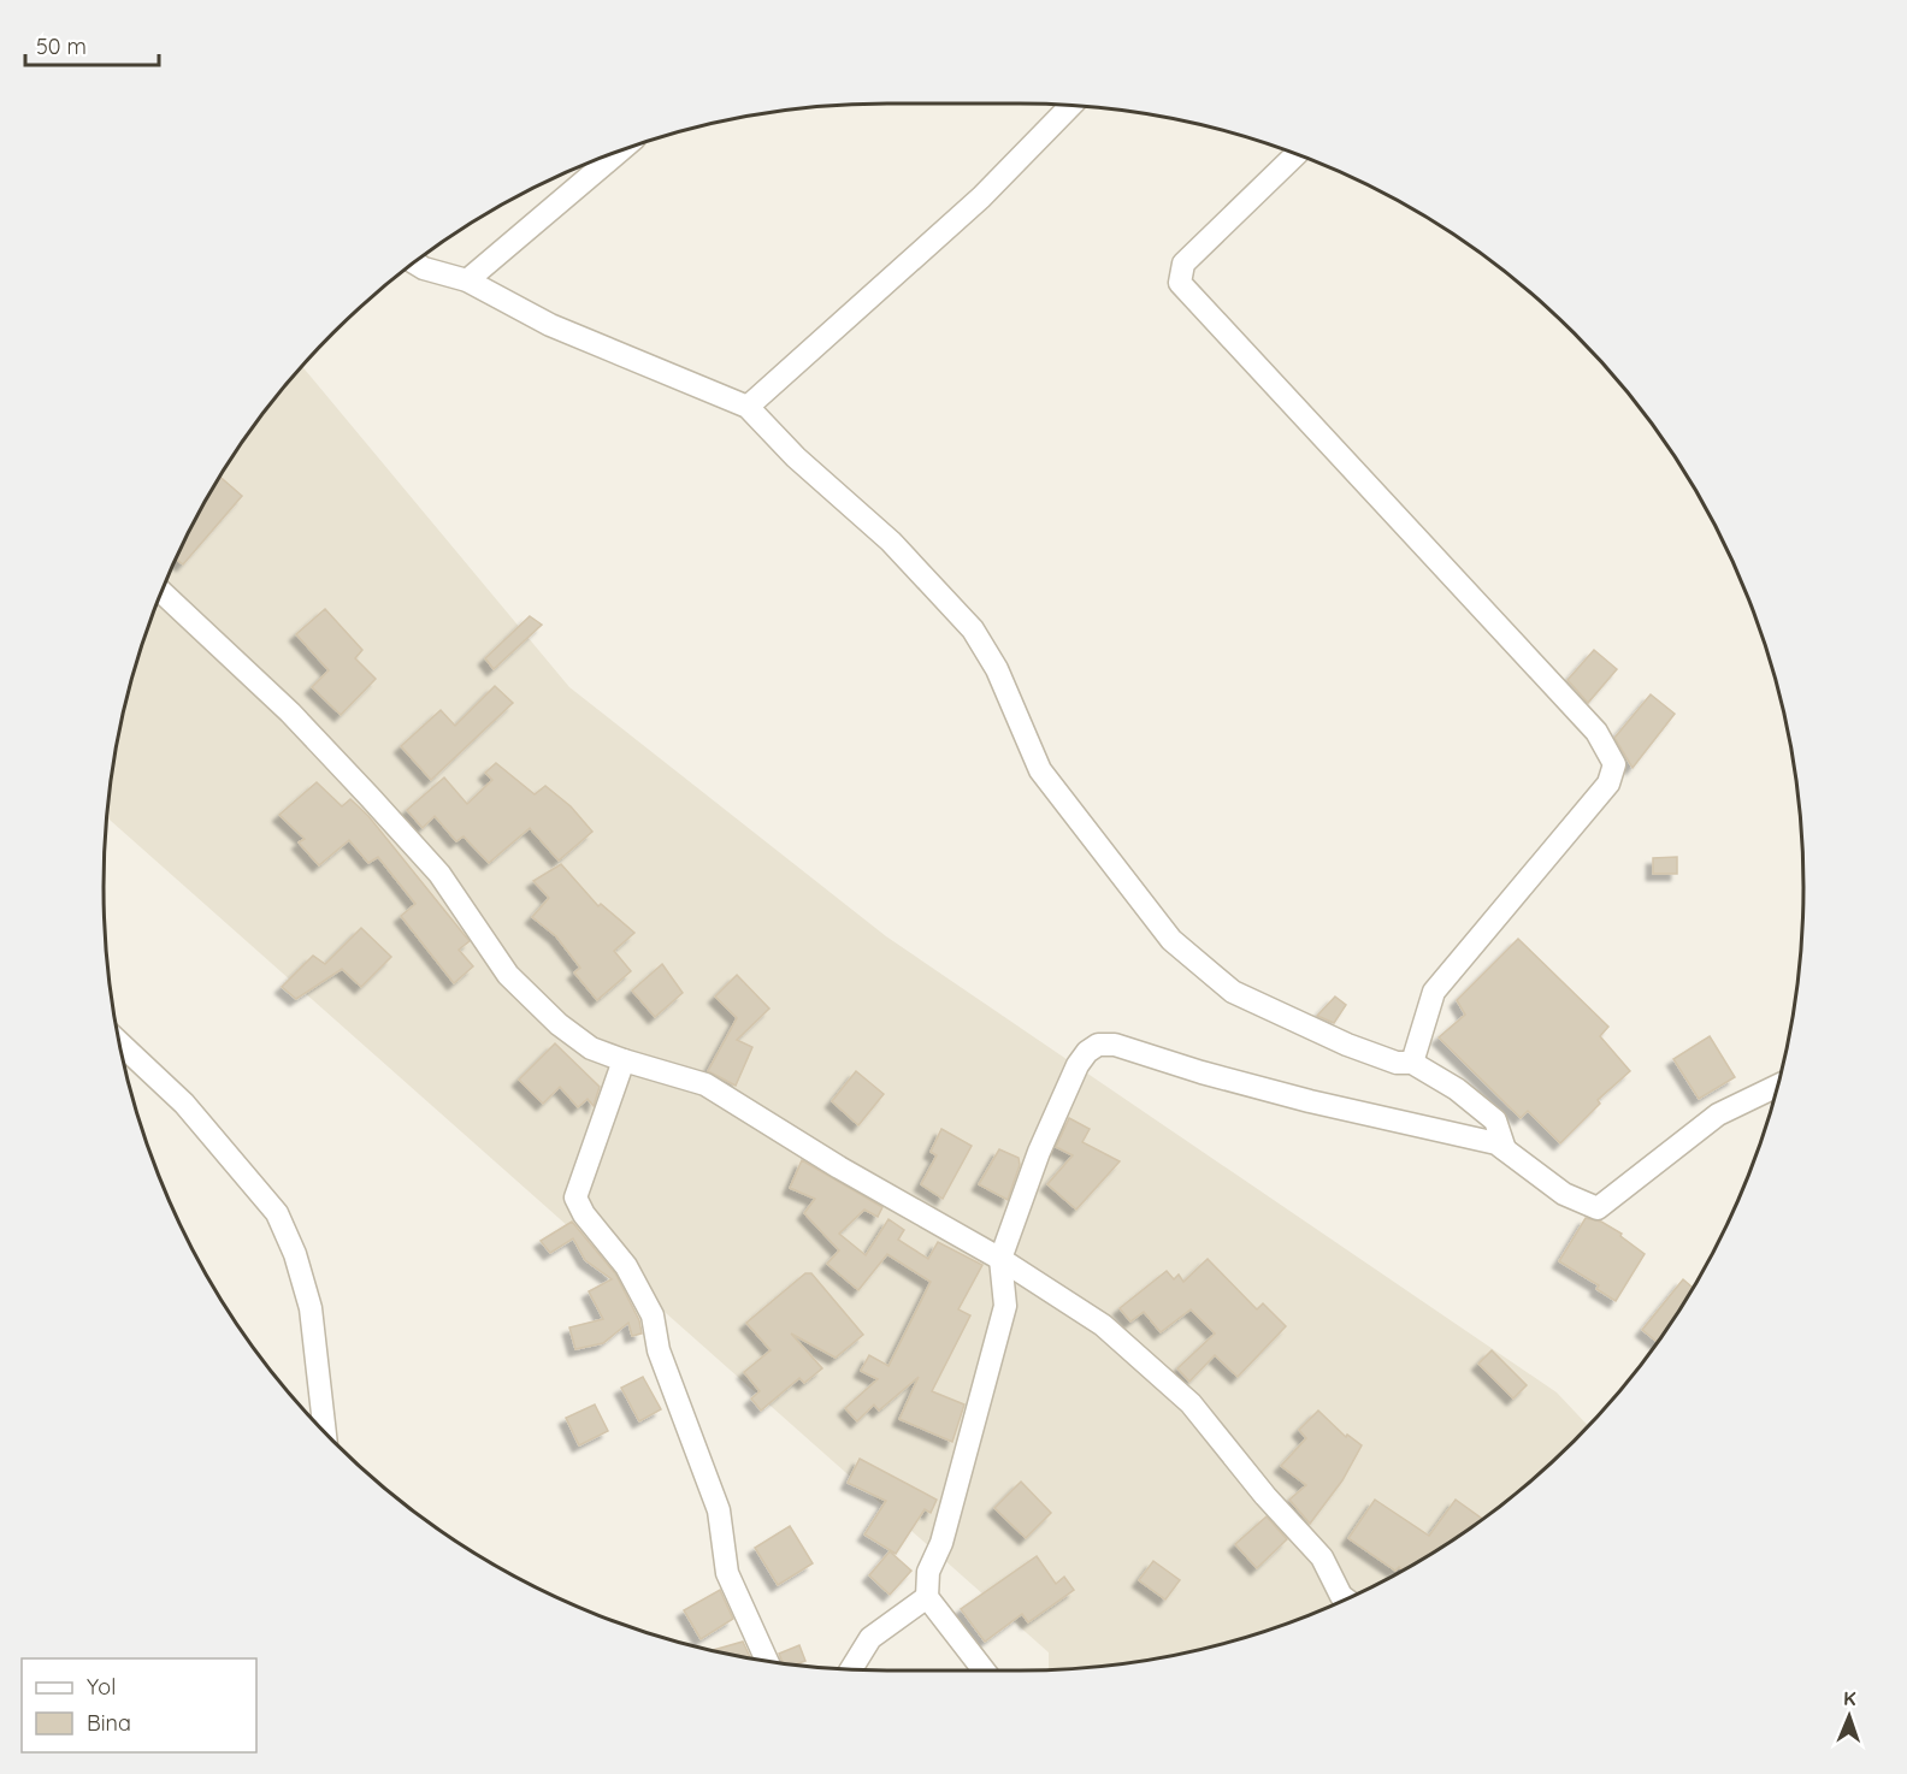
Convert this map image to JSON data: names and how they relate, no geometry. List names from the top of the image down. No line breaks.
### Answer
{"legend":["Yol","Bina"],"scale_bar":"50 m","north":"top"}
